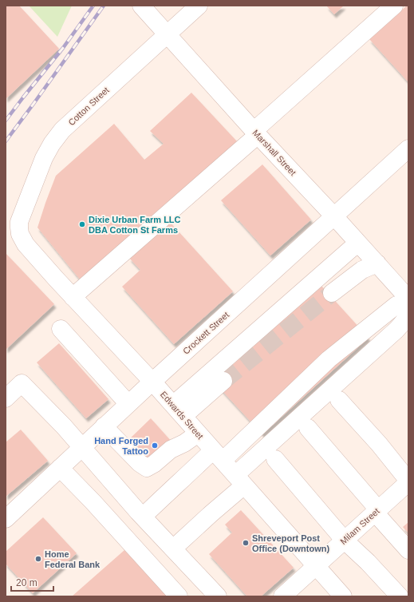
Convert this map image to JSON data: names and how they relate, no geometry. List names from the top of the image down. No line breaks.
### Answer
{"streets":{"street":["Cotton Street","Marshall Street","Crockett Street","Edwards Street","Milam Street"]},"crossings":[["Cotton Street","Marshall Street"],["Cotton Street","Edwards Street"],["Marshall Street","Crockett Street"],["Crockett Street","Edwards Street"],["Edwards Street","Milam Street"]],"places":["Dixie Urban Farm LLC DBA Cotton St Farms","Hand Forged Tattoo","Shreveport Post Office (Downtown)","Home Federal Bank"],"scale_bar":"20 m"}
